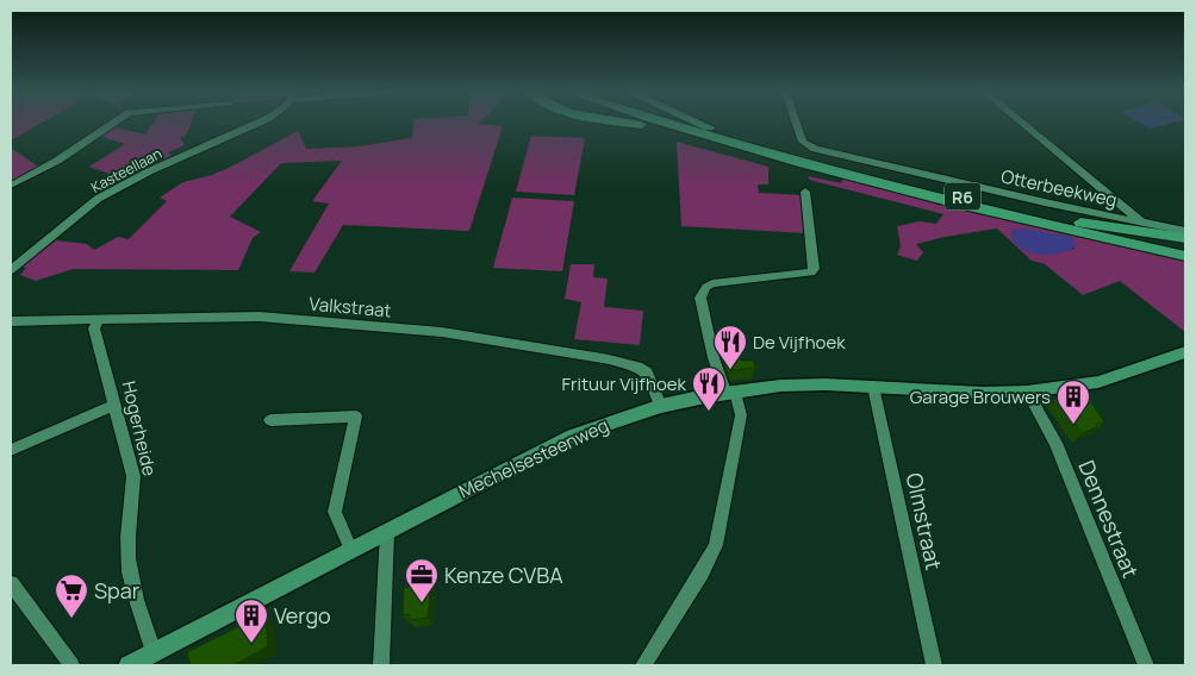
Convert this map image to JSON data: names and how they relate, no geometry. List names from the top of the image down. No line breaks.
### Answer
{"streets":{"highway":["R6"],"main road":["Mechelsesteenweg"],"street":["Kasteellaan","Otterbeekweg","Valkstraat","Hogerheide","Dennestraat","Olmstraat"]},"crossings":[["Valkstraat","Hogerheide"],["Valkstraat","Mechelsesteenweg"],["Hogerheide","Mechelsesteenweg"],["Mechelsesteenweg","Dennestraat"],["Mechelsesteenweg","Olmstraat"]],"places":{"restaurant":["De Vijfhoek","Frituur Vijfhoek"],"building":["Garage Brouwers","Vergo"],"office":["Kenze CVBA"],"supermarket":["Spar"]}}
